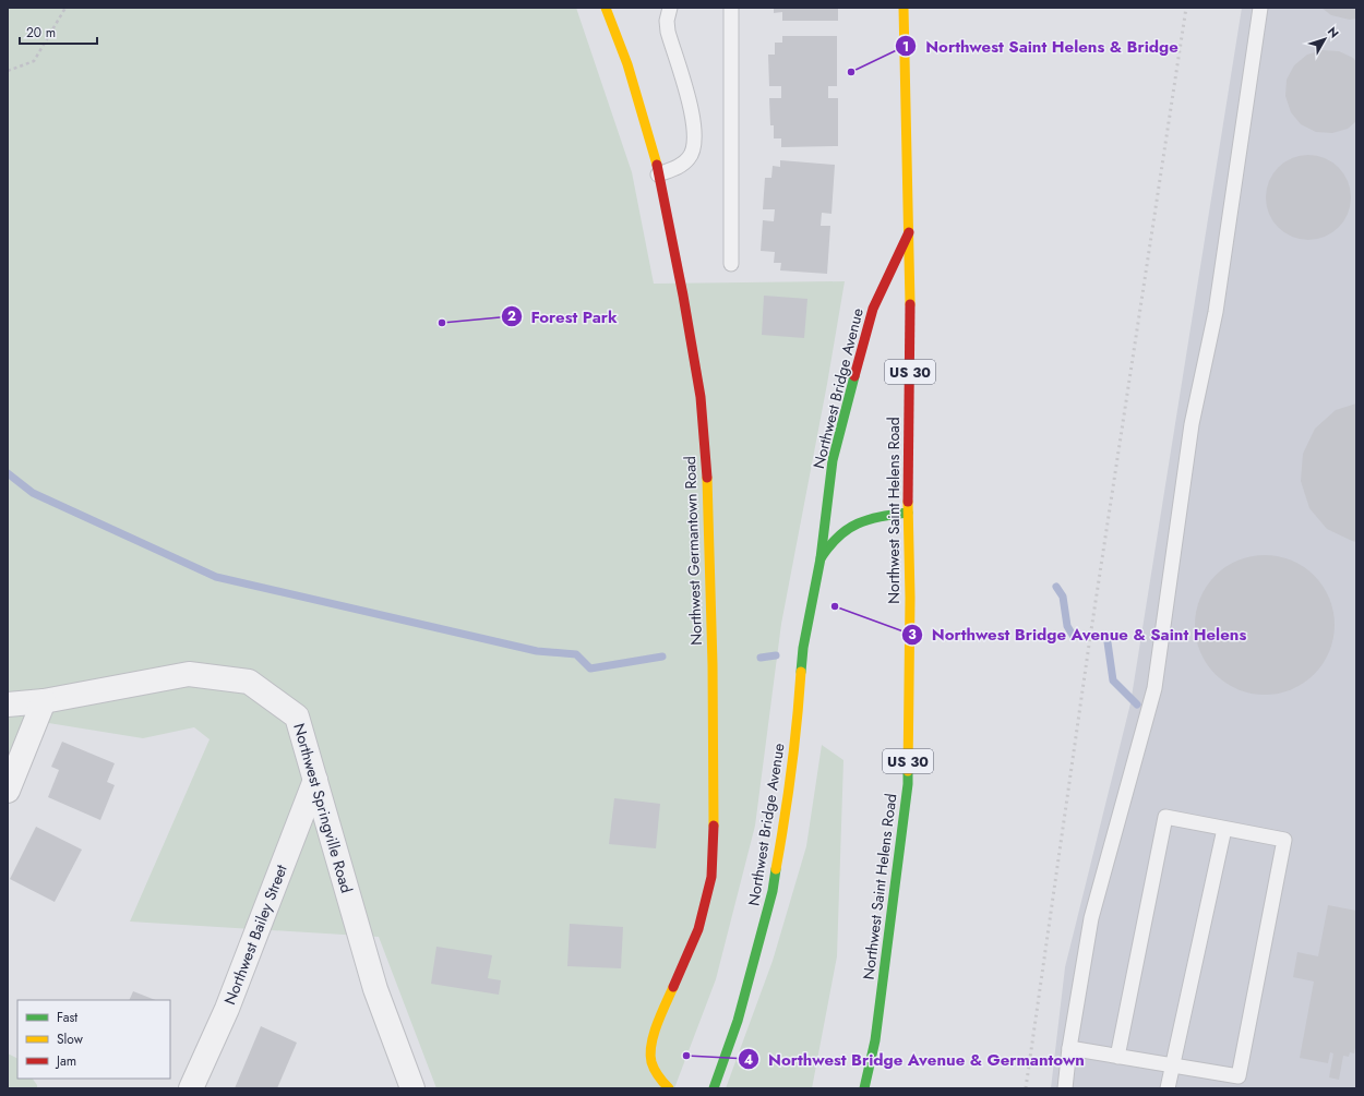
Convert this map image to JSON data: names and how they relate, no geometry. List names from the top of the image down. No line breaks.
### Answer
{"streets":{"main road":["US 30","Northwest Bridge Avenue","Northwest Saint Helens Road","Northwest Germantown Road"],"street":["Northwest Springville Road","Northwest Bailey Street"]},"crossings":[["Northwest Bridge Avenue","Northwest Saint Helens Road"],["Northwest Springville Road","Northwest Bailey Street"]],"places":["Northwest Saint Helens & Bridge","Forest Park","Northwest Bridge Avenue & Saint Helens","Northwest Bridge Avenue & Germantown"],"legend":["Fast","Slow","Jam"],"scale_bar":"20 m","north":"top right"}
